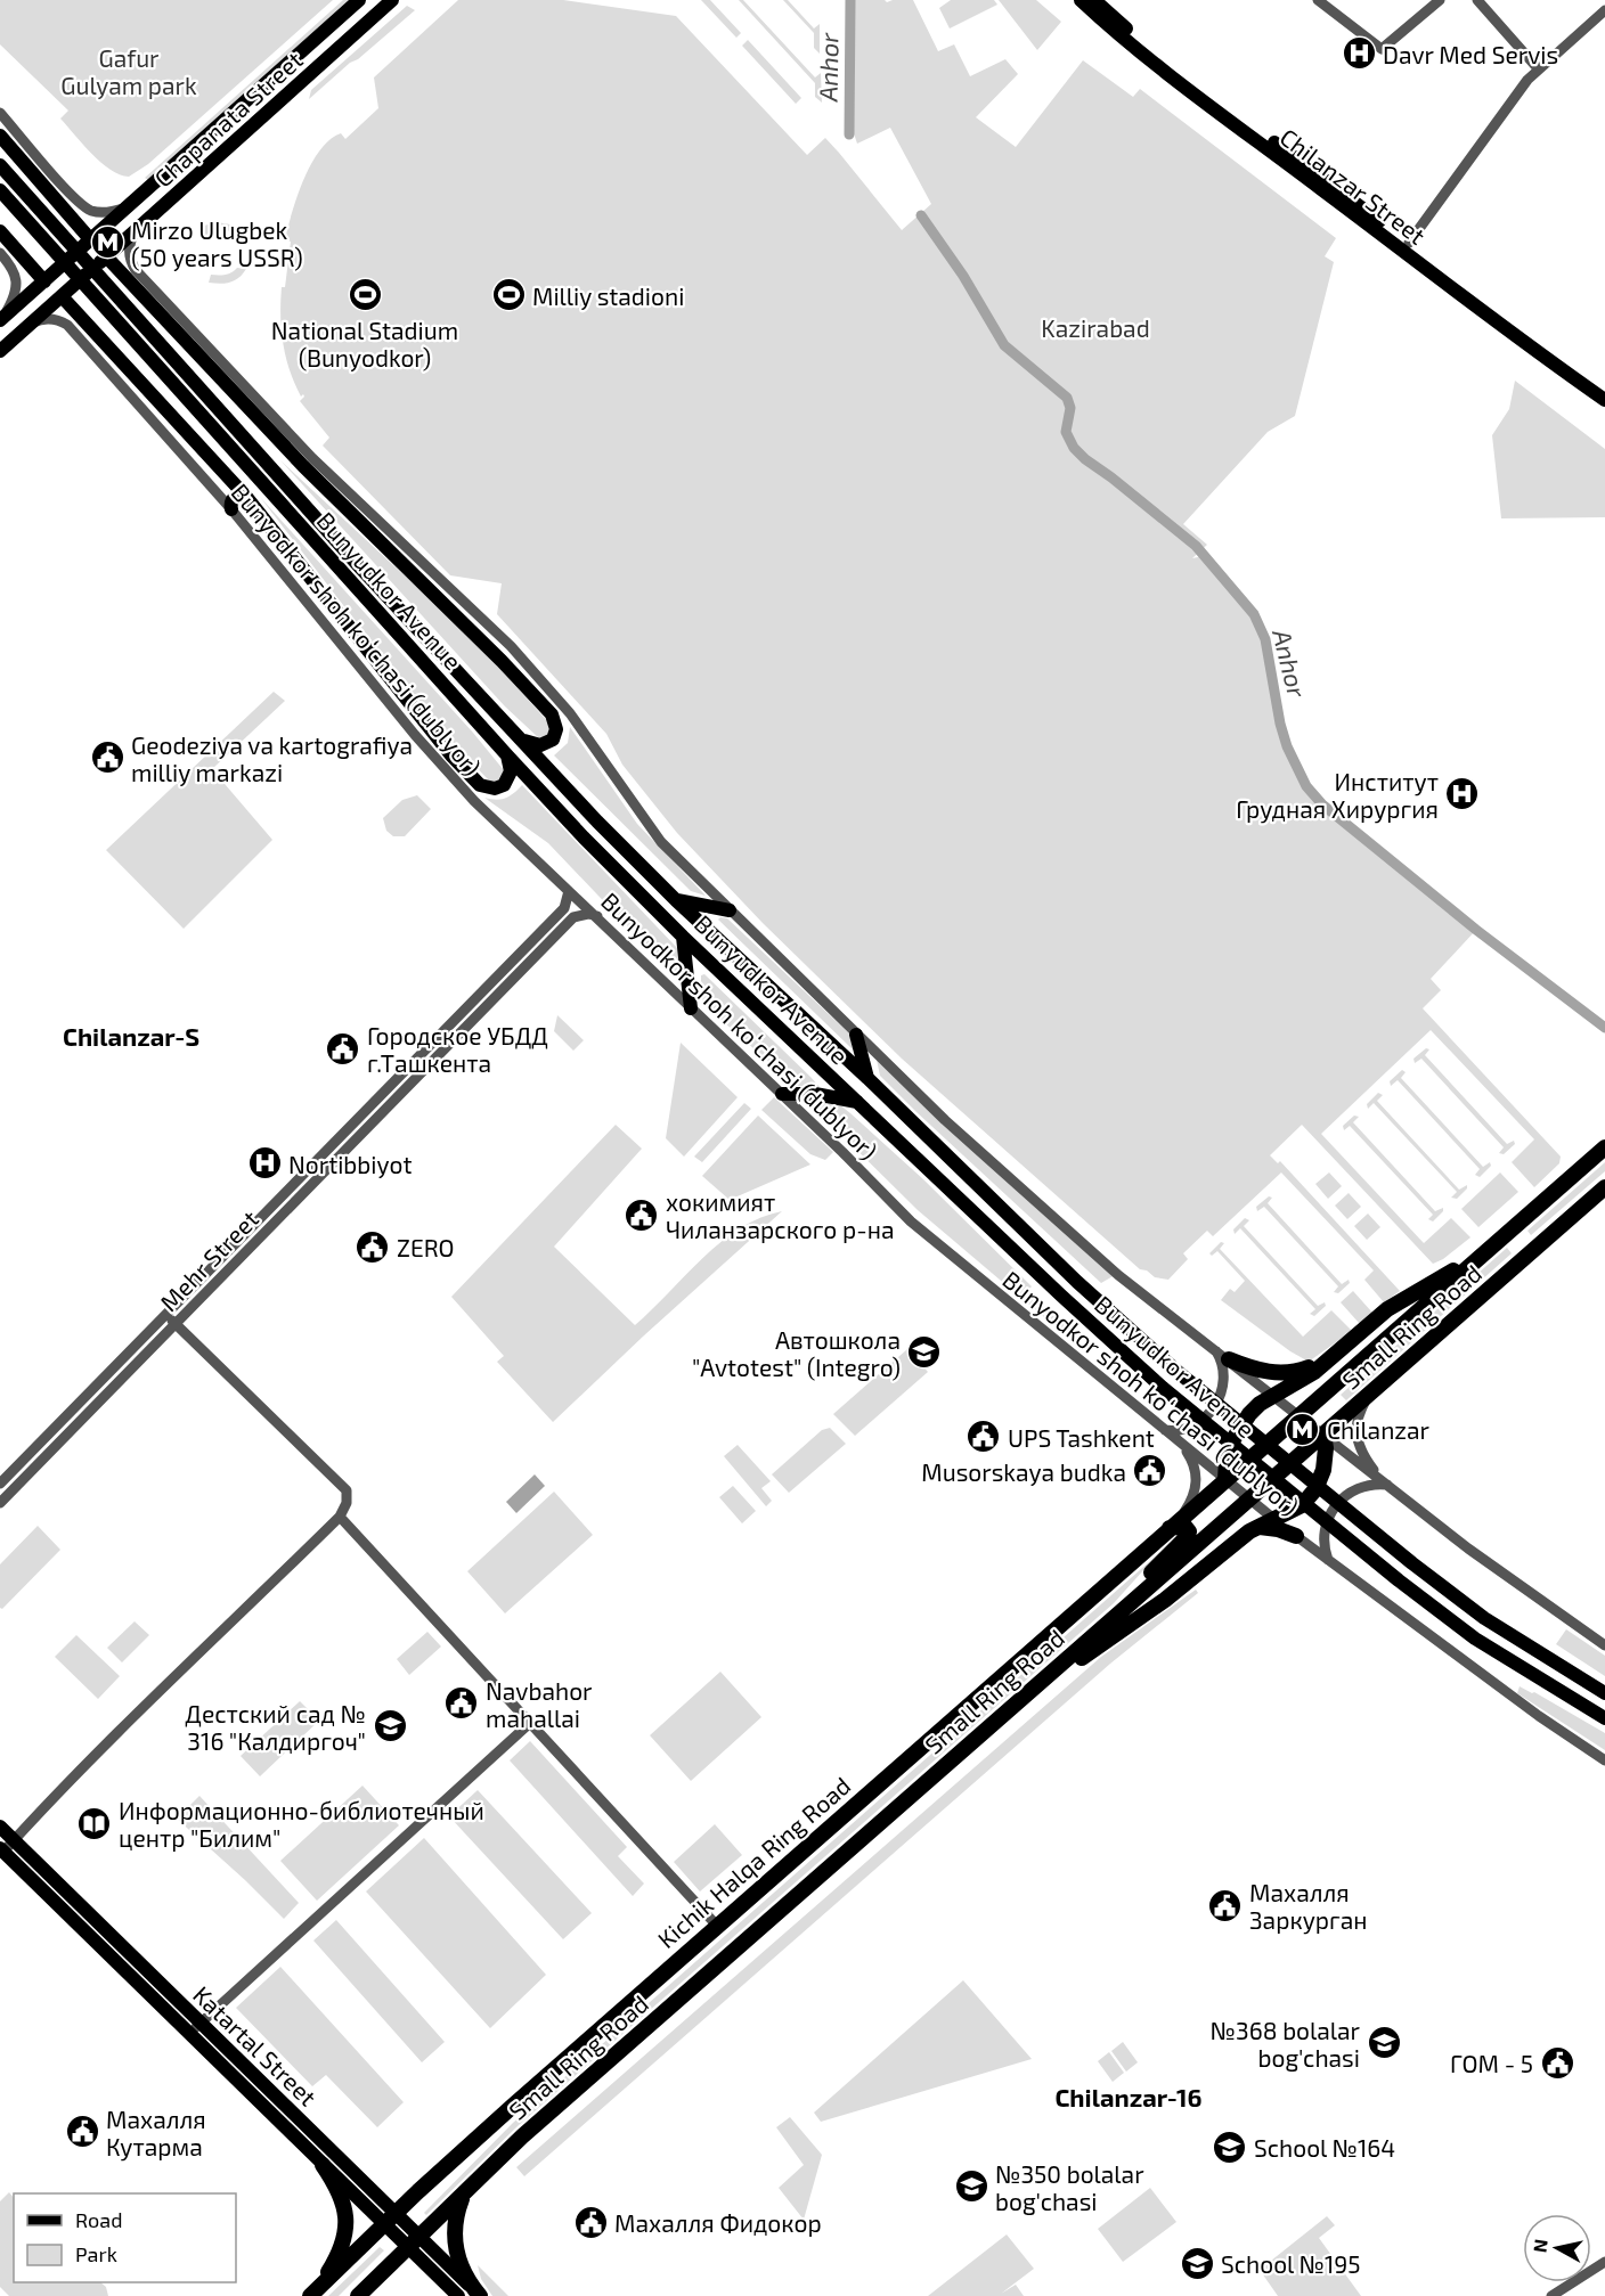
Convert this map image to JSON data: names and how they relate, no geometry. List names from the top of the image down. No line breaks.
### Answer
{"streets":{"highway":["Small Ring Road","Kichik Halqa Ring Road"],"main road":["Chapanata Street","Chilanzar Street","Bunyudkor Avenue","Katartal Street"],"street":["Bunyodkor shoh koʻchasi (dublyor)","Mehr Street"]},"crossings":[["Chapanata Street","Bunyodkor shoh koʻchasi (dublyor)"],["Bunyodkor shoh koʻchasi (dublyor)","Mehr Street"],["Bunyodkor shoh koʻchasi (dublyor)","Small Ring Road"],["Small Ring Road","Kichik Halqa Ring Road"],["Small Ring Road","Katartal Street"],["Kichik Halqa Ring Road","Katartal Street"]],"districts":["Chilanzar-S","Chilanzar-16"],"water":["Anhor"],"parks":["Gafur Gulyam park","Kazirabad"],"places":{"hospital":["Davr Med Servis","Институт Грудная Хирургия","Nortibbiyot"],"metro station":["Mirzo Ulugbek (50 years USSR)","Chilanzar"],"sports":["National Stadium (Bunyodkor)","Milliy stadioni"],"public building":["Geodeziya va kartografiya milliy markazi","Городское УБДД г.Ташкента","хокимият Чиланзарского р-на","ZERO","UPS Tashkent","Musorskaya budka","Navbahor mahallai","Махалля Заркурган","ГОМ - 5","Махалля Кутарма","Махалля Фидокор"],"school or university":["Автошкола \"Avtotest\" (Integro)","Дестский сад № 316 \"Калдиргоч\"","№368 bolalar bog'chasi","School №164","№350 bolalar bog'chasi","School №195"],"library":["Информационно-библиотечный центр \"Билим\""]},"legend":["Road","Park"],"north":"left"}
